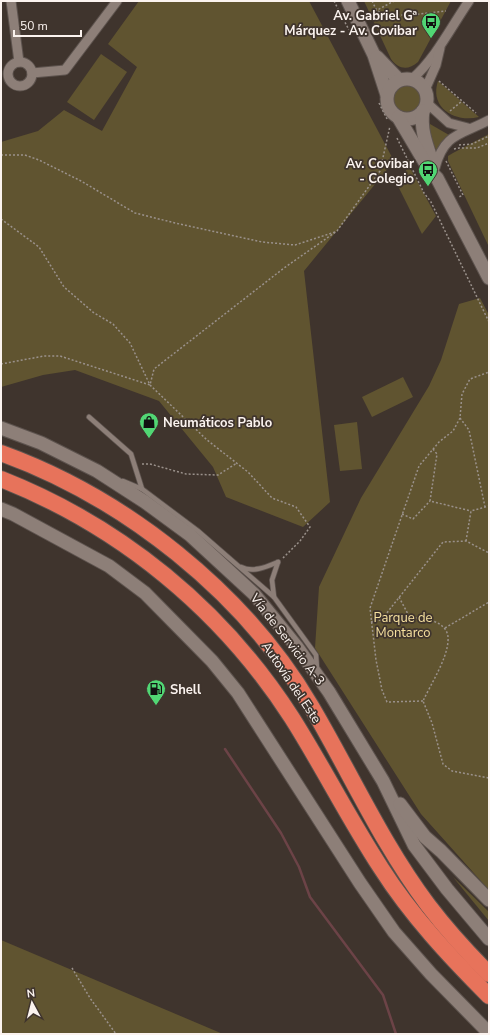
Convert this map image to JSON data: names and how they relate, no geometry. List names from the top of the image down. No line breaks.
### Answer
{"streets":{"highway":["Autovía del Este"],"main road":["Vía de Servicio A-3"]},"parks":["Parque de Montarco"],"places":{"bus stop":["Av. Gabriel Gª Márquez - Av. Covibar","Av. Covibar - Colegio"],"shop":["Neumáticos Pablo"],"fuel station":["Shell"]},"scale_bar":"50 m","north":"top"}
